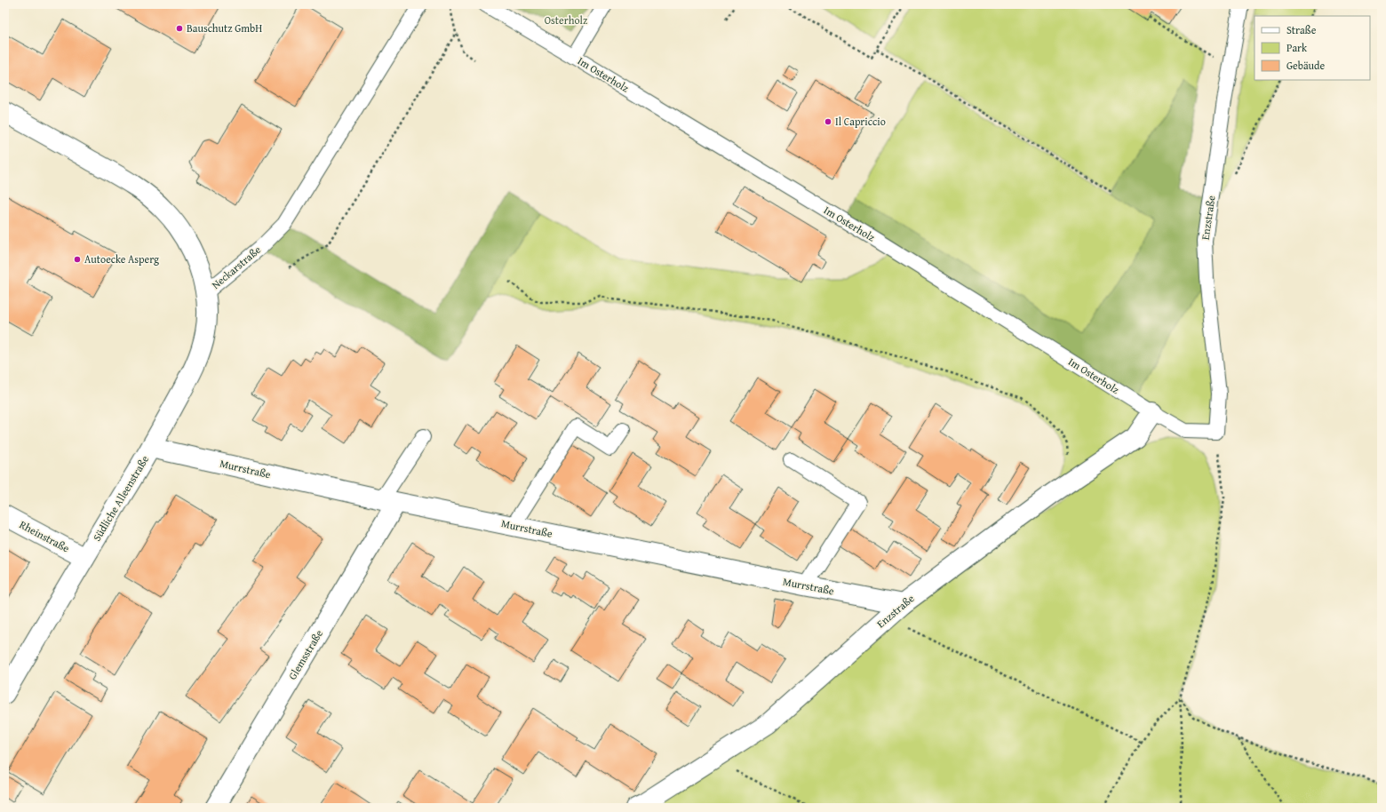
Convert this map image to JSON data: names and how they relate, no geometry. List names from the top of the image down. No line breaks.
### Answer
{"streets":{"street":["Enzstraße","Neckarstraße","Murrstraße","Südliche Alleenstraße","Rheinstraße","Glemsstraße"],"lane":["Im Osterholz"]},"crossings":[["Im Osterholz","Enzstraße"],["Enzstraße","Murrstraße"],["Neckarstraße","Südliche Alleenstraße"],["Murrstraße","Südliche Alleenstraße"],["Murrstraße","Glemsstraße"],["Südliche Alleenstraße","Rheinstraße"]],"parks":["Osterholz"],"places":["Bauschutz GmbH","Il Capriccio","Autoecke Asperg"],"legend":["Straße","Park","Gebäude"]}
